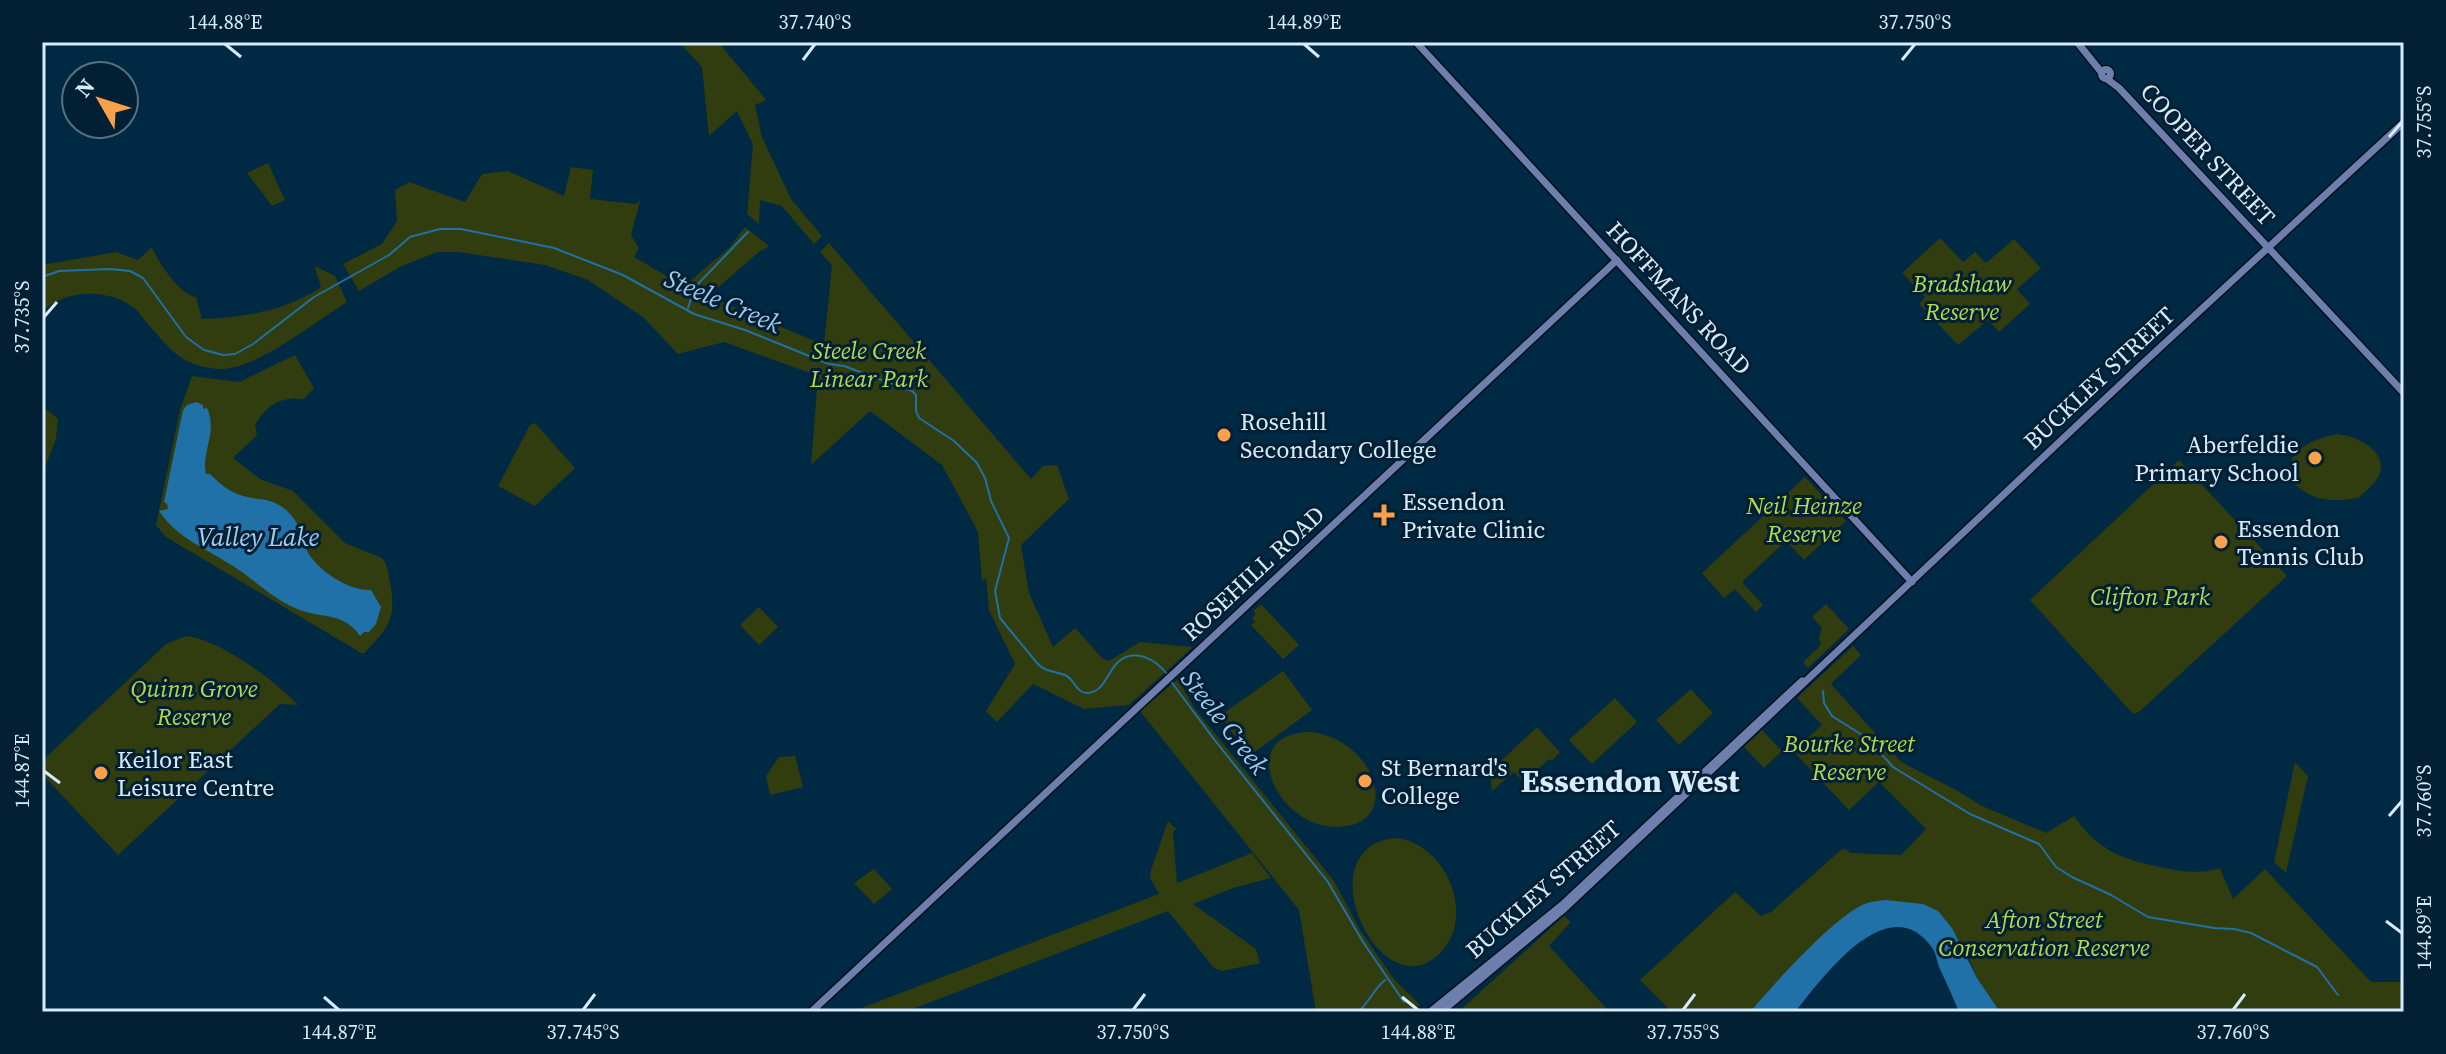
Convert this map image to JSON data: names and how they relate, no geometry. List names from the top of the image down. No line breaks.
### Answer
{"streets":{"main road":["COOPER STREET","HOFFMANS ROAD","BUCKLEY STREET","ROSEHILL ROAD"]},"crossings":[["COOPER STREET","BUCKLEY STREET"],["HOFFMANS ROAD","BUCKLEY STREET"],["HOFFMANS ROAD","ROSEHILL ROAD"]],"districts":["Essendon West"],"water":["Steele Creek","Valley Lake"],"parks":["Bradshaw Reserve","Steele Creek Linear Park","Neil Heinze Reserve","Clifton Park","Quinn Grove Reserve","Bourke Street Reserve","Afton Street Conservation Reserve"],"places":{"other":["Rosehill Secondary College","Aberfeldie Primary School","Essendon Tennis Club","Keilor East Leisure Centre","St Bernard's College"],"health":["Essendon Private Clinic"]},"north":"top left","coordinates":["144.88°E","37.740°S","144.89°E","37.750°S","37.755°S","37.735°S","144.87°E","37.760°S","37.745°S"]}
